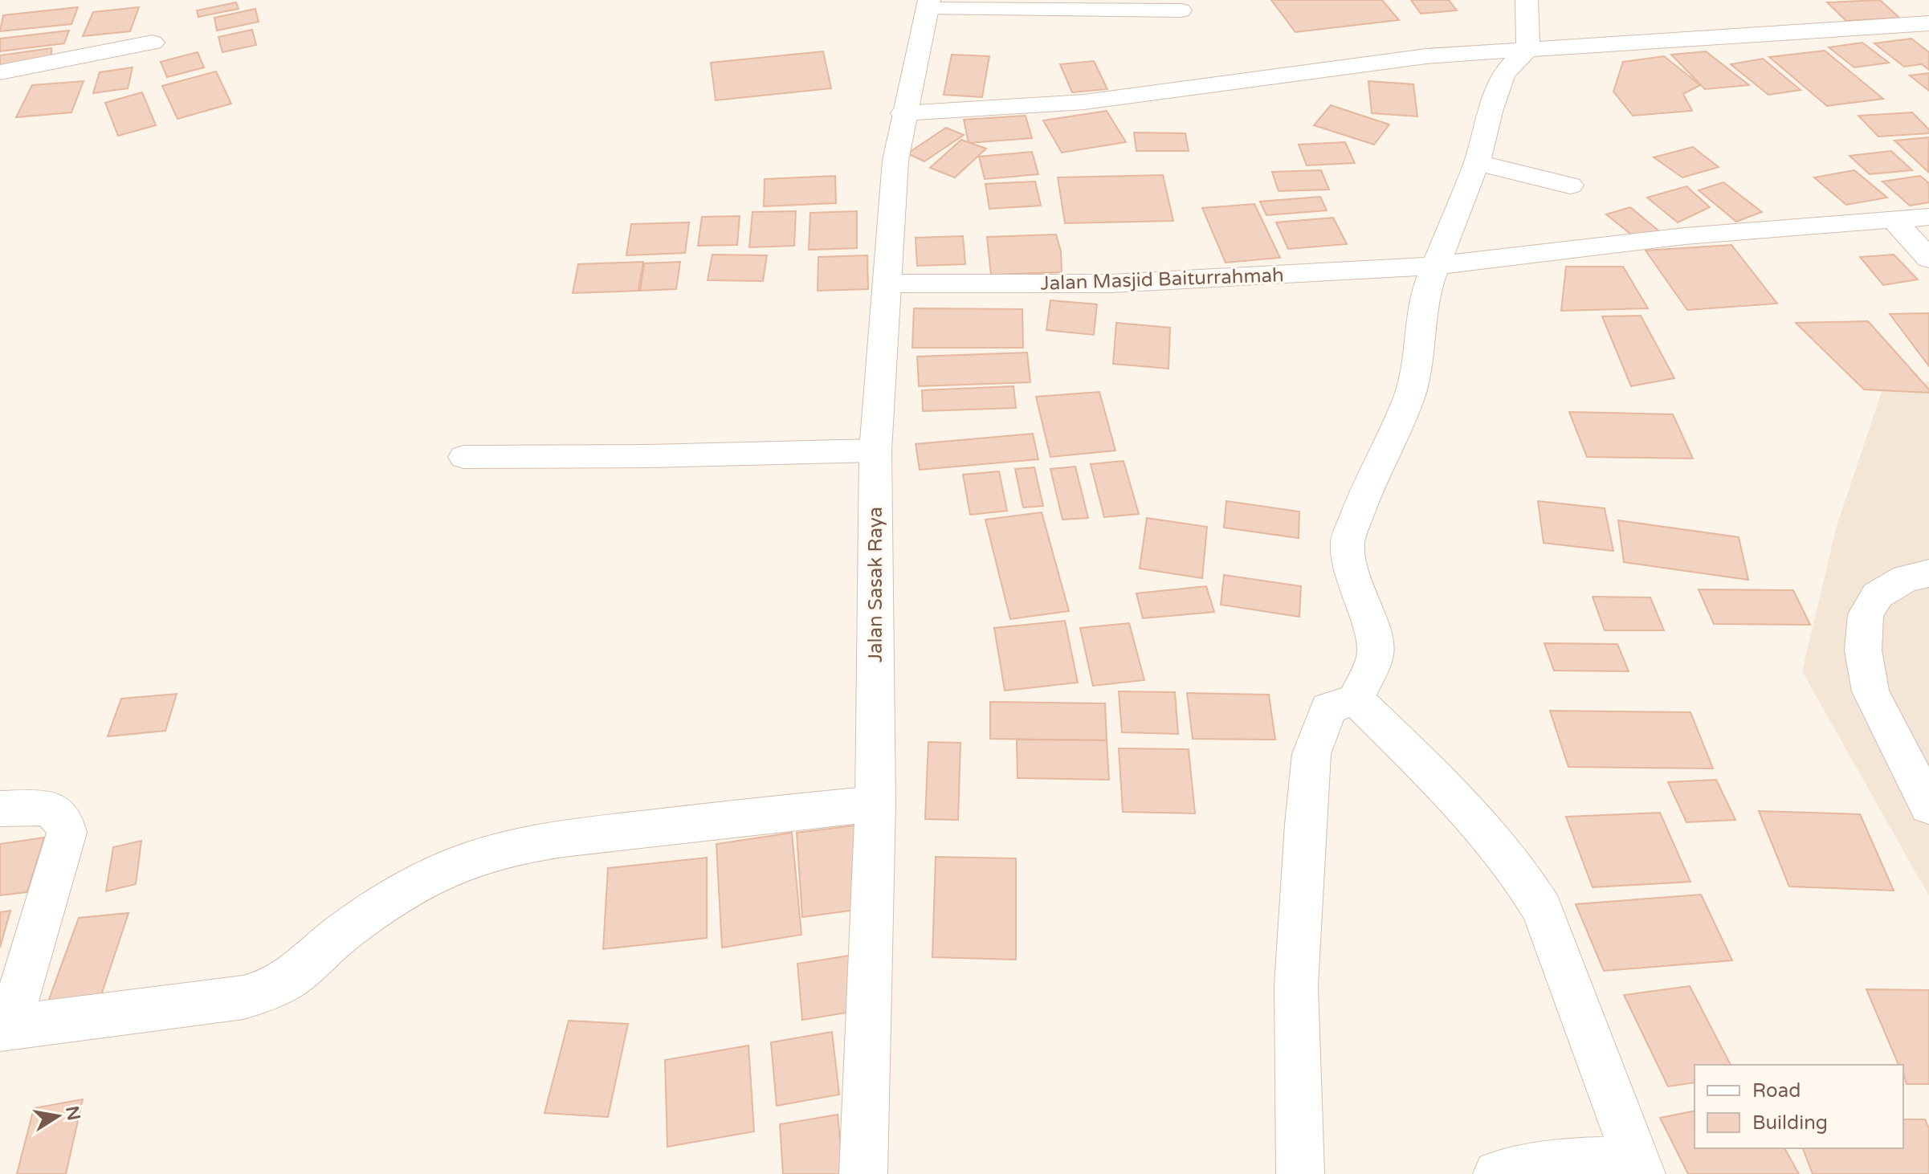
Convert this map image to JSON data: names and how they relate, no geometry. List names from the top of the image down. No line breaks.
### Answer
{"streets":{"street":["Jalan Masjid Baiturrahmah","Jalan Sasak Raya"]},"crossings":[["Jalan Masjid Baiturrahmah","Jalan Sasak Raya"]],"legend":["Road","Building"],"north":"right"}
